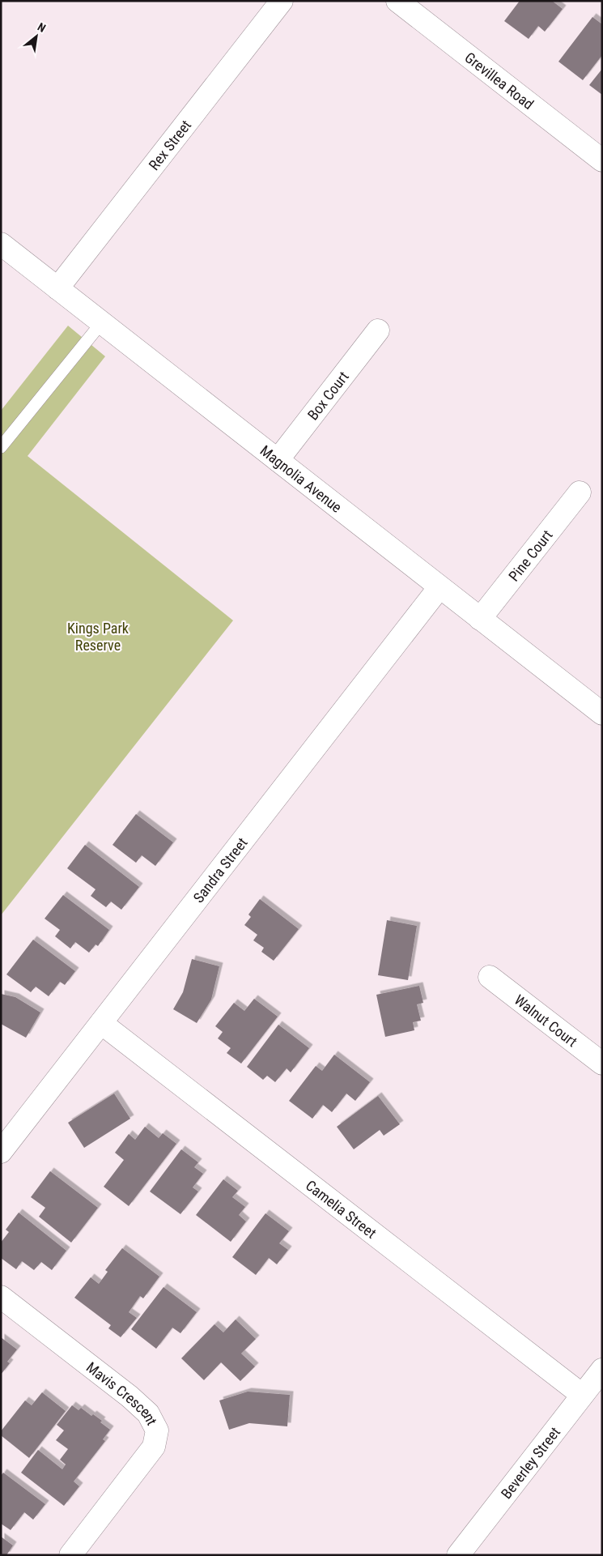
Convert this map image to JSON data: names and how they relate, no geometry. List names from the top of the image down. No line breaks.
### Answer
{"streets":{"street":["Grevillea Road","Rex Street","Box Court","Magnolia Avenue","Pine Court","Sandra Street","Walnut Court","Camelia Street","Mavis Crescent","Beverley Street"]},"crossings":[["Rex Street","Magnolia Avenue"],["Box Court","Magnolia Avenue"],["Magnolia Avenue","Pine Court"],["Magnolia Avenue","Sandra Street"],["Sandra Street","Camelia Street"],["Camelia Street","Beverley Street"]],"parks":["Kings Park Reserve"],"north":"top right"}
